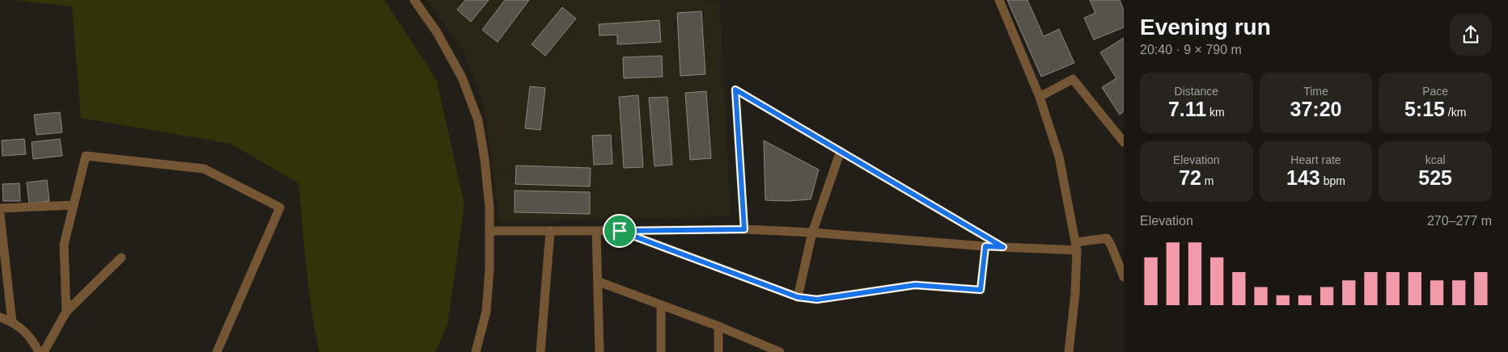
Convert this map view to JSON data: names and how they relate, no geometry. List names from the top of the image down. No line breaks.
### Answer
{"page":{"heading":["Evening run","20:40 · 9 × 790 m"],"stats":[["Distance","7.11 km"],["Time","37:20"],["Pace","5:15 /km"],["Elevation","72 m"],["Heart rate","143 bpm"],["kcal","525"]],"chart":["Elevation","270–277 m"]}}
